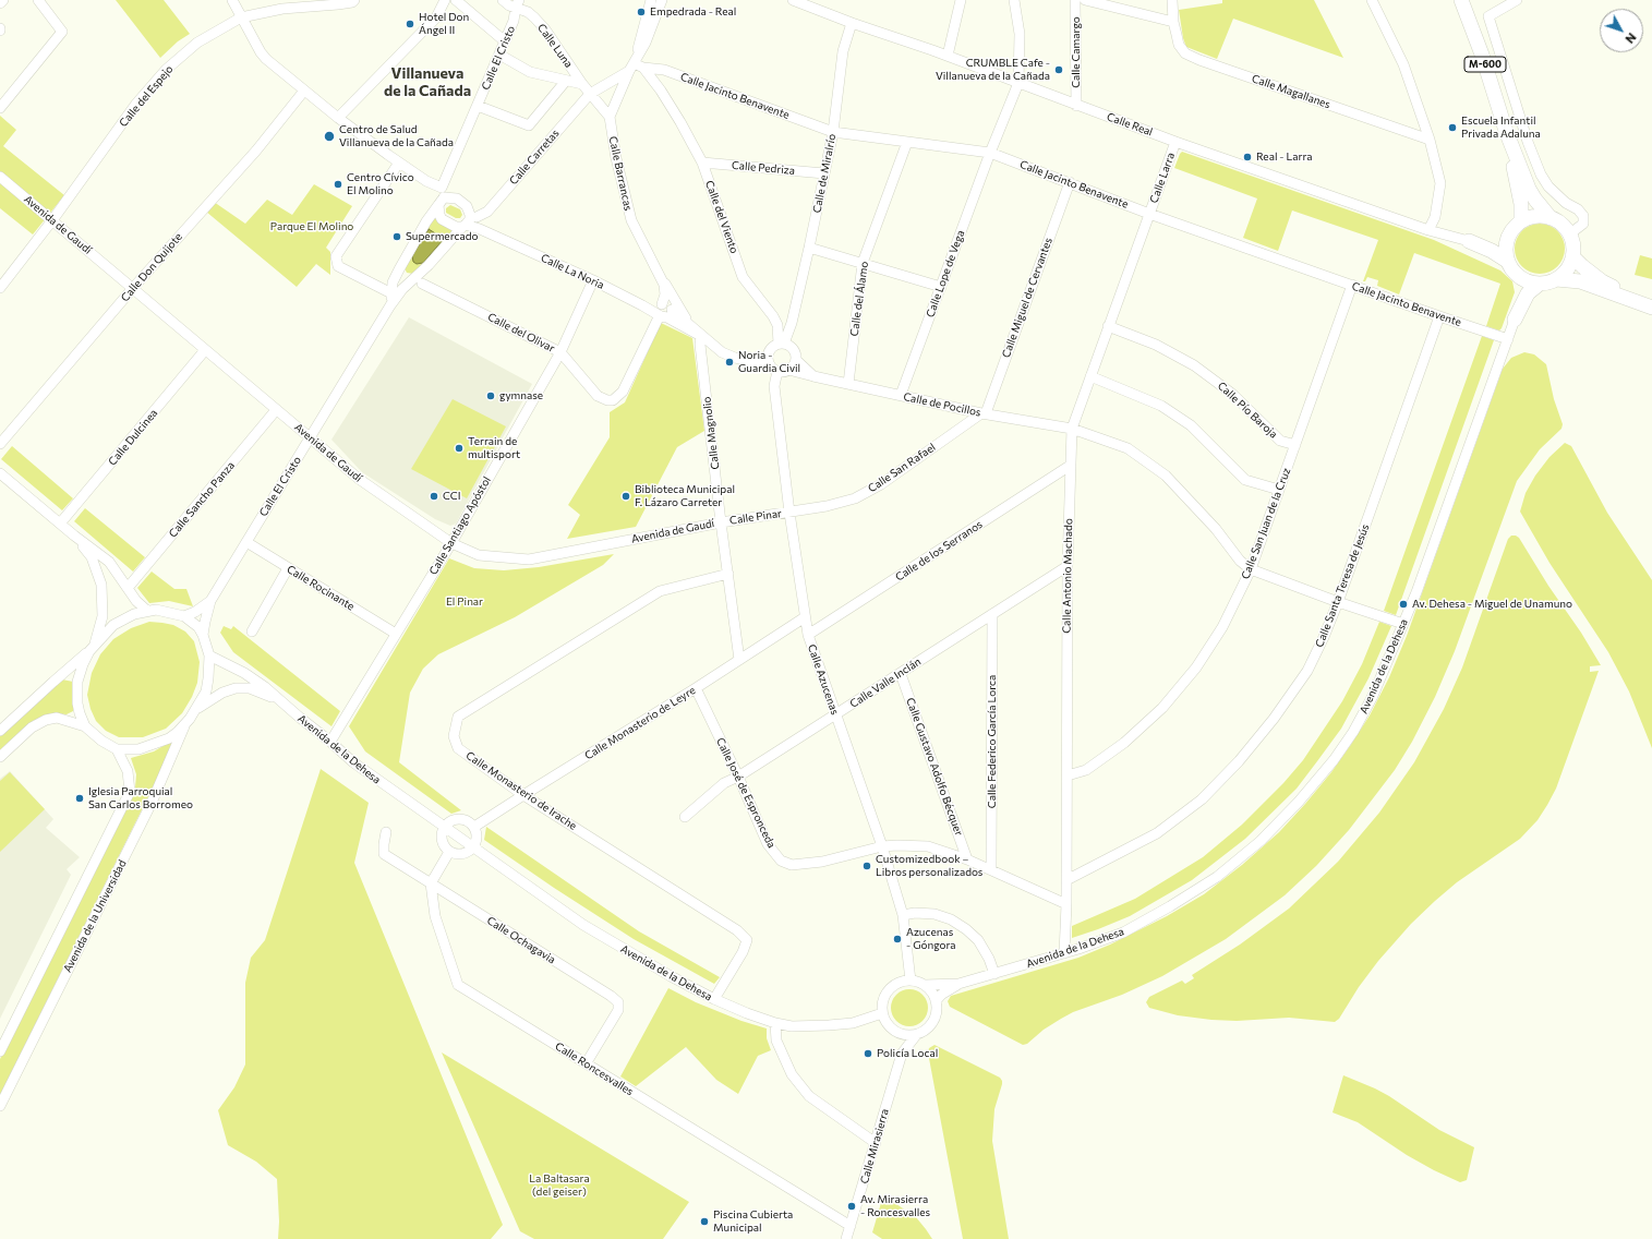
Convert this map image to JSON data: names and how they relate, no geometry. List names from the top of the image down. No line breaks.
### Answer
{"streets":{"highway":["M-600"],"street":["Calle Luna","Calle Camargo","Calle El Cristo","Calle Magallanes","Calle del Espejo","Calle Jacinto Benavente","Calle Real","Calle Carretas","Calle Pedriza","Calle Barrancas","Calle de Miralrío","Calle Larra","Calle del Viento","Avenida de Gaudí","Calle Don Quijote","Calle La Noria","Calle Lope de Vega","Calle Miguel de Cervantes","Calle del Álamo","Calle del Olivar","Calle de Pocillos","Calle Pío Baroja","Calle Magnolio","Calle Dulcinea","Calle San Rafael","Calle Sancho Panza","Calle Pinar","Calle San Juan de la Cruz","Calle Santiago Apóstol","Calle de los Serranos","Calle Antonio Machado","Calle Santa Teresa de Jesús","Calle Rocinante","Avenida de la Dehesa","Calle Azucenas","Calle Valle Inclán","Calle Monasterio de Leyre","Calle Federico García Lorca","Calle Gustavo Adolfo Bécquer","Calle Monasterio de Irache","Calle José de Espronceda","Avenida de la Universidad","Calle Ochagavia","Calle Roncesvalles","Calle Mirasierra"]},"crossings":[["Calle Luna","Calle El Cristo"],["Calle Luna","Calle Carretas"],["Calle Luna","Calle Barrancas"],["Calle Camargo","Calle Real"],["Calle El Cristo","Calle Carretas"],["Calle El Cristo","Avenida de Gaudí"],["Calle El Cristo","Calle La Noria"],["Calle El Cristo","Calle del Olivar"],["Calle El Cristo","Calle Rocinante"],["Calle El Cristo","Avenida de la Dehesa"],["Calle El Cristo","Avenida de la Universidad"],["Calle del Espejo","Avenida de Gaudí"],["Calle Jacinto Benavente","Calle Carretas"],["Calle Jacinto Benavente","Calle de Miralrío"],["Calle Jacinto Benavente","Calle Larra"],["Calle Jacinto Benavente","Calle del Viento"],["Calle Jacinto Benavente","Calle Lope de Vega"],["Calle Jacinto Benavente","Calle Miguel de Cervantes"],["Calle Jacinto Benavente","Calle del Álamo"],["Calle Jacinto Benavente","Calle San Juan de la Cruz"],["Calle Jacinto Benavente","Calle Antonio Machado"],["Calle Jacinto Benavente","Calle Santa Teresa de Jesús"],["Calle Jacinto Benavente","Avenida de la Dehesa"],["Calle Real","Calle de Miralrío"],["Calle Real","Calle Larra"],["Calle Real","Calle Lope de Vega"],["Calle Carretas","Calle La Noria"],["Calle Pedriza","Calle de Miralrío"],["Calle Pedriza","Calle del Viento"],["Calle Barrancas","Calle La Noria"],["Calle Barrancas","Calle del Olivar"],["Calle de Miralrío","Calle del Viento"],["Calle de Miralrío","Calle de Pocillos"],["Calle de Miralrío","Calle Azucenas"],["Calle Larra","Calle Antonio Machado"],["Calle del Viento","Calle de Pocillos"],["Calle del Viento","Calle Azucenas"],["Avenida de Gaudí","Calle Don Quijote"],["Avenida de Gaudí","Calle Magnolio"],["Avenida de Gaudí","Calle Dulcinea"],["Avenida de Gaudí","Calle Sancho Panza"],["Avenida de Gaudí","Calle Pinar"],["Avenida de Gaudí","Calle Santiago Apóstol"],["Calle La Noria","Calle del Olivar"],["Calle La Noria","Calle Santiago Apóstol"],["Calle Lope de Vega","Calle de Pocillos"],["Calle Miguel de Cervantes","Calle de Pocillos"],["Calle Miguel de Cervantes","Calle San Rafael"],["Calle del Álamo","Calle de Pocillos"],["Calle del Olivar","Calle Santiago Apóstol"],["Calle de Pocillos","Calle San Rafael"],["Calle de Pocillos","Calle San Juan de la Cruz"],["Calle de Pocillos","Calle Antonio Machado"],["Calle de Pocillos","Calle Azucenas"],["Calle Pío Baroja","Calle San Juan de la Cruz"],["Calle Pío Baroja","Calle Antonio Machado"],["Calle Magnolio","Calle Pinar"],["Calle Magnolio","Calle Monasterio de Leyre"],["Calle Magnolio","Calle Monasterio de Irache"],["Calle San Rafael","Calle Pinar"],["Calle San Rafael","Calle Azucenas"],["Calle Pinar","Calle Azucenas"],["Calle San Juan de la Cruz","Calle Antonio Machado"],["Calle Santiago Apóstol","Calle Rocinante"],["Calle Santiago Apóstol","Avenida de la Dehesa"],["Calle de los Serranos","Calle Antonio Machado"],["Calle de los Serranos","Calle Azucenas"],["Calle Antonio Machado","Calle Santa Teresa de Jesús"],["Calle Antonio Machado","Avenida de la Dehesa"],["Calle Antonio Machado","Calle Valle Inclán"],["Calle Antonio Machado","Calle José de Espronceda"],["Avenida de la Dehesa","Calle Azucenas"],["Avenida de la Dehesa","Calle Monasterio de Irache"],["Avenida de la Dehesa","Avenida de la Universidad"],["Avenida de la Dehesa","Calle Mirasierra"],["Calle Azucenas","Calle Valle Inclán"],["Calle Azucenas","Calle Monasterio de Leyre"],["Calle Azucenas","Calle José de Espronceda"],["Calle Azucenas","Calle Mirasierra"],["Calle Valle Inclán","Calle Federico García Lorca"],["Calle Valle Inclán","Calle Gustavo Adolfo Bécquer"],["Calle Valle Inclán","Calle José de Espronceda"],["Calle Monasterio de Leyre","Calle Monasterio de Irache"],["Calle Monasterio de Leyre","Calle José de Espronceda"],["Calle Federico García Lorca","Calle José de Espronceda"],["Calle Gustavo Adolfo Bécquer","Calle José de Espronceda"],["Calle Ochagavia","Calle Roncesvalles"],["Calle Roncesvalles","Calle Mirasierra"]],"districts":["Villanueva de la Cañada"],"parks":["Parque El Molino","El Pinar","La Baltasara (del geiser)"],"places":["Empedrada - Real","Hotel Don Ángel II","CRUMBLE Cafe - Villanueva de la Cañada","Escuela Infantil Privada Adaluna","Centro de Salud Villanueva de la Cañada","Real - Larra","Centro Cívico El Molino","Supermercado","Noria - Guardia Civil","gymnase","Terrain de multisport","CCI","Biblioteca Municipal F. Lázaro Carreter","Av. Dehesa - Miguel de Unamuno","Iglesia Parroquial San Carlos Borromeo","Customizedbook – Libros personalizados","Azucenas - Góngora","Policía Local","Av. Mirasierra - Roncesvalles","Piscina Cubierta Municipal"],"north":"bottom right"}
